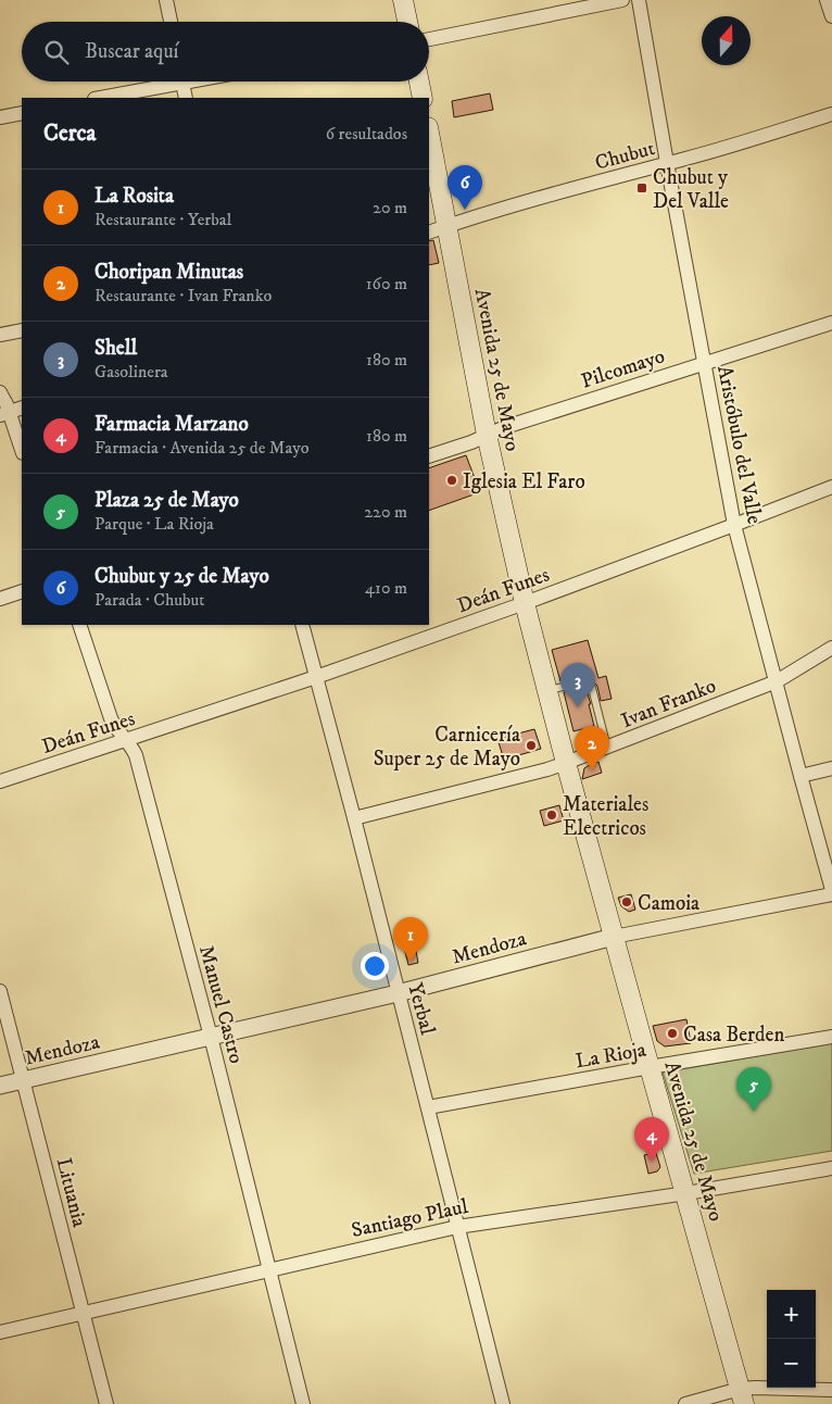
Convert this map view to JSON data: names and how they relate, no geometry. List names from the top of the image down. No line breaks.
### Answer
{"streets":{"main road":["Avenida 25 de Mayo"],"street":["Chubut","Pilcomayo","Aristóbulo del Valle","Deán Funes","Ivan Franko","Mendoza","Manuel Castro","Yerbal","La Rioja","Lituania","Santiago Plaul"]},"crossings":[["Chubut","Avenida 25 de Mayo"],["Chubut","Aristóbulo del Valle"],["Pilcomayo","Avenida 25 de Mayo"],["Pilcomayo","Aristóbulo del Valle"],["Avenida 25 de Mayo","Deán Funes"],["Avenida 25 de Mayo","Ivan Franko"],["Avenida 25 de Mayo","Mendoza"],["Avenida 25 de Mayo","La Rioja"],["Avenida 25 de Mayo","Santiago Plaul"],["Aristóbulo del Valle","Deán Funes"],["Aristóbulo del Valle","Ivan Franko"],["Aristóbulo del Valle","Mendoza"],["Deán Funes","Manuel Castro"],["Deán Funes","Yerbal"],["Ivan Franko","Yerbal"],["Mendoza","Manuel Castro"],["Mendoza","Yerbal"],["Mendoza","Lituania"],["Manuel Castro","Santiago Plaul"],["Yerbal","La Rioja"],["Yerbal","Santiago Plaul"],["Lituania","Santiago Plaul"]],"places":{"transit":["Chubut y Del Valle"],"other":["Iglesia El Faro","Carnicería Super 25 de Mayo","Materiales Electricos","Camoia","Casa Berden"]},"north":"top","page":{"search":"Buscar aquí","heading":["Cerca","6 resultados"],"pins":["6","3","2","1","5","4"],"list":[{"mark":"1","name":"La Rosita","note":"Restaurante · Yerbal","value":"20 m"},{"mark":"2","name":"Choripan Minutas","note":"Restaurante · Ivan Franko","value":"160 m"},{"mark":"3","name":"Shell","note":"Gasolinera","value":"180 m"},{"mark":"4","name":"Farmacia Marzano","note":"Farmacia · Avenida 25 de Mayo","value":"180 m"},{"mark":"5","name":"Plaza 25 de Mayo","note":"Parque · La Rioja","value":"220 m"},{"mark":"6","name":"Chubut y 25 de Mayo","note":"Parada · Chubut","value":"410 m"}],"map_buttons":["+","−"]}}
